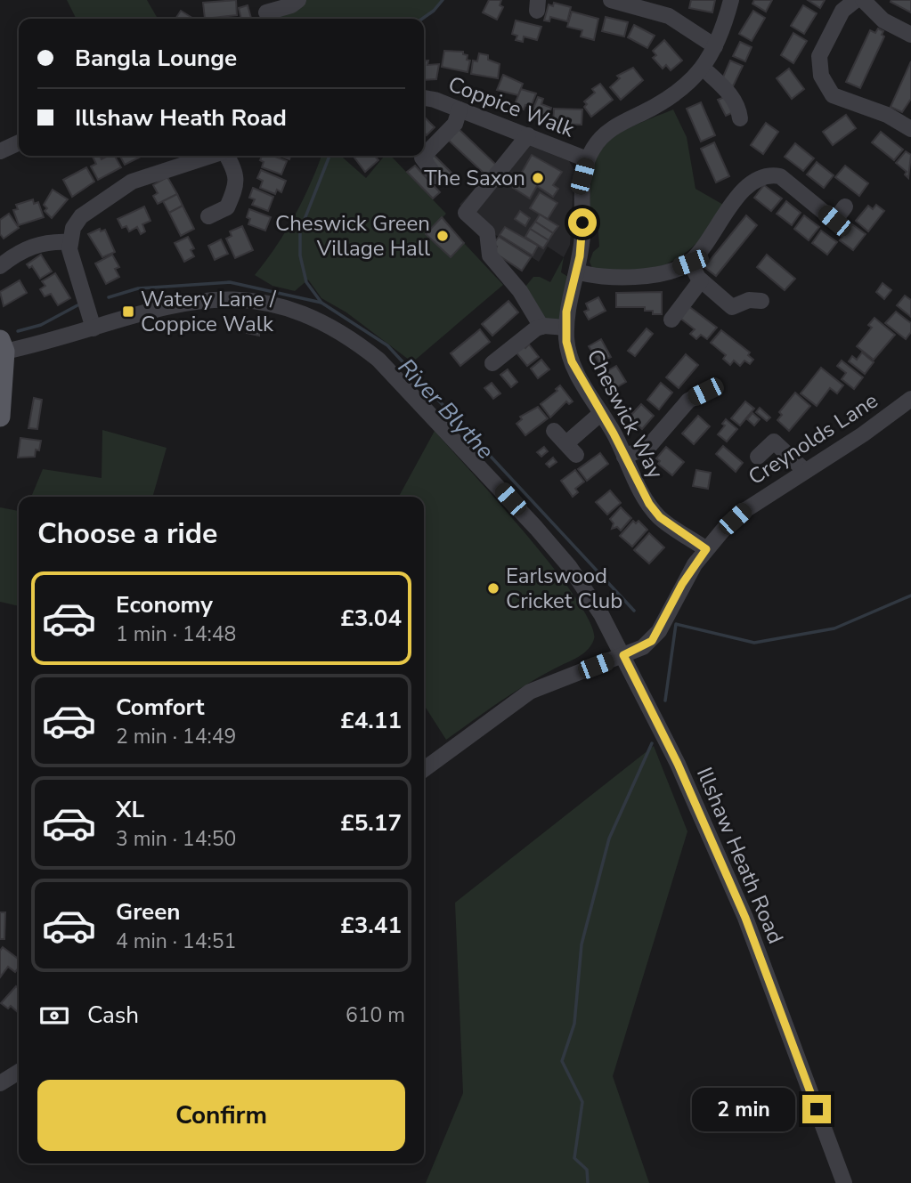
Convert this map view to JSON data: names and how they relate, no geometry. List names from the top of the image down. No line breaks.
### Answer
{"streets":{"street":["Coppice Walk","Cheswick Way","Creynolds Lane","Illshaw Heath Road"]},"crossings":[["Coppice Walk","Cheswick Way"],["Cheswick Way","Creynolds Lane"],["Creynolds Lane","Illshaw Heath Road"]],"water":["River Blythe"],"places":{"other":["The Saxon","Cheswick Green Village Hall","Earlswood Cricket Club"],"transit":["Watery Lane / Coppice Walk"]},"page":{"banner":["Bangla Lounge","Illshaw Heath Road"],"heading":"Choose a ride","list":[{"name":"Economy","note":"1 min · 14:48","value":"£3.04"},{"name":"Comfort","note":"2 min · 14:49","value":"£4.11"},{"name":"XL","note":"3 min · 14:50","value":"£5.17"},{"name":"Green","note":"4 min · 14:51","value":"£3.41"}],"pay":["Cash","610 m"],"buttons":"Confirm","bubble":"2 min"}}
